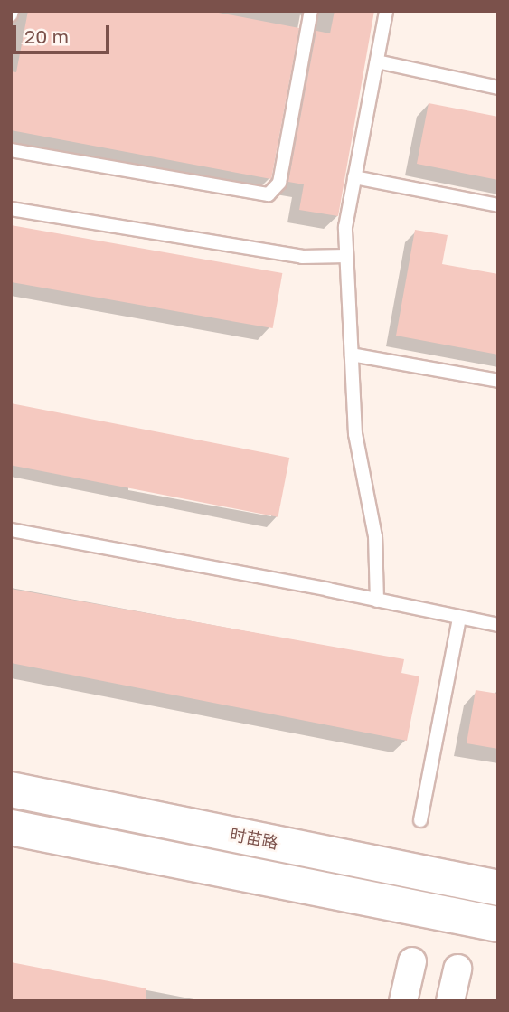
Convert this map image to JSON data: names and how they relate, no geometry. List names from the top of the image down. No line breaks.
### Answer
{"streets":{"street":["时苗路"]},"scale_bar":"20 m"}
